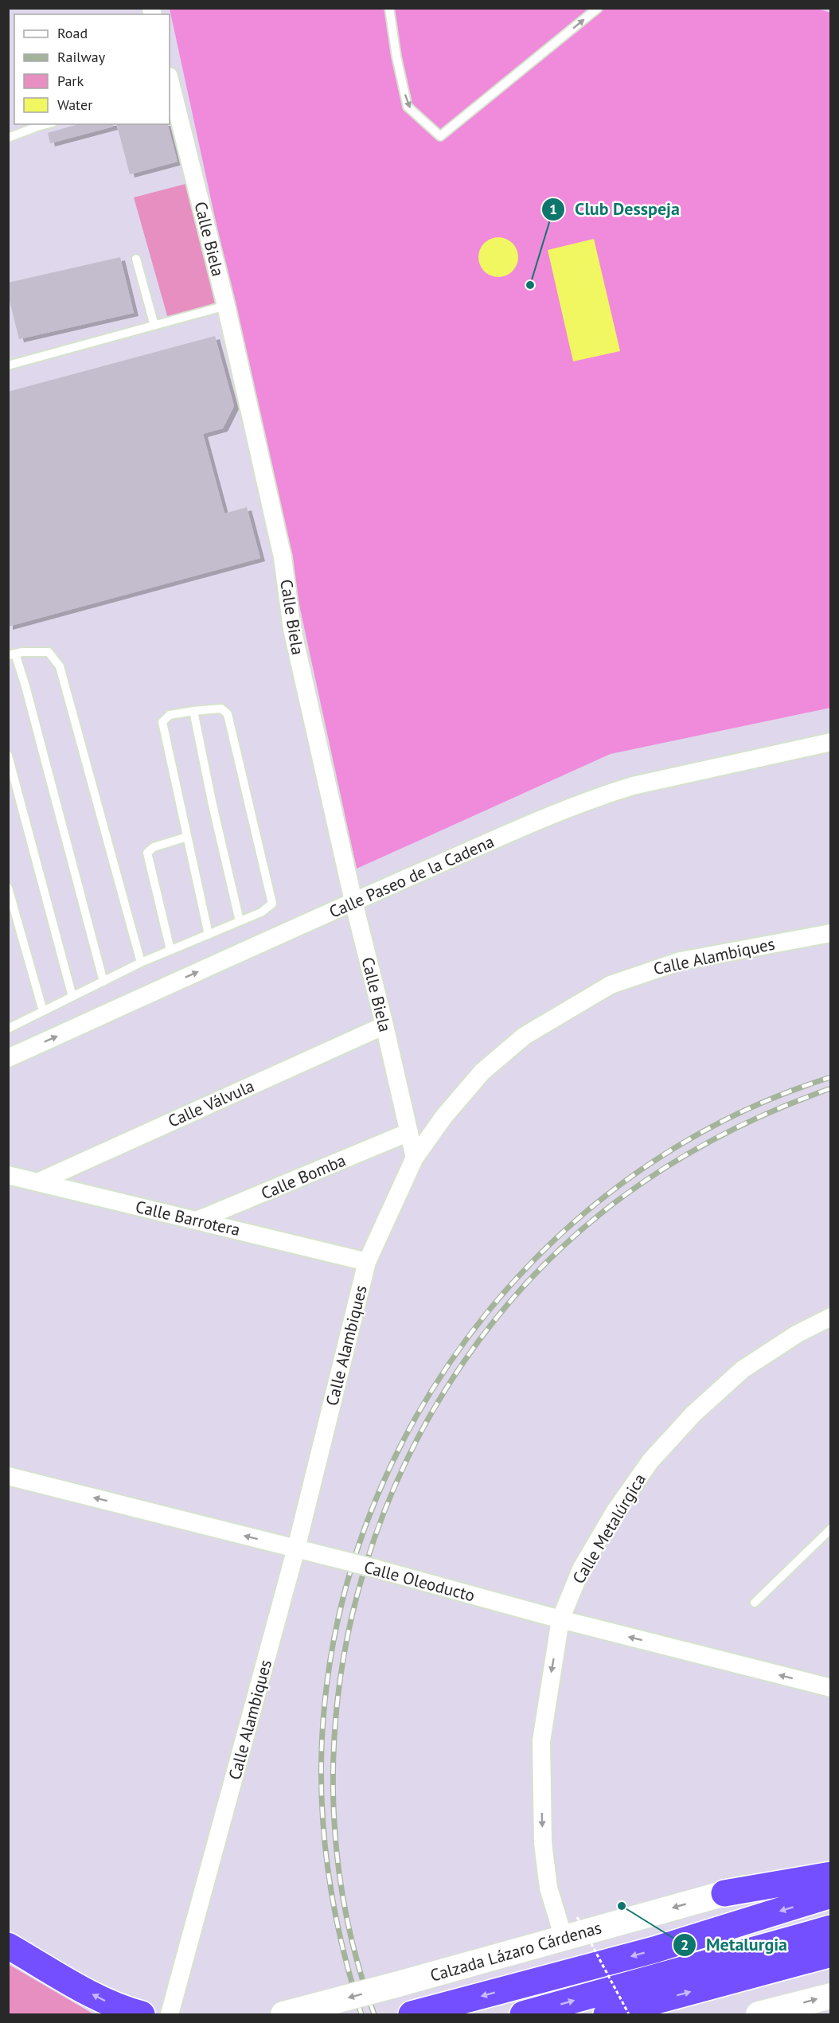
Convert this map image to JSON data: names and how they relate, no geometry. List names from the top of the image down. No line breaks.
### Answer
{"streets":{"highway":["Calzada Lázaro Cárdenas"],"street":["Calle Biela","Calle Paseo de la Cadena","Calle Alambiques","Calle Válvula","Calle Bomba","Calle Barrotera","Calle Metalúrgica","Calle Oleoducto"]},"crossings":[["Calle Biela","Calle Paseo de la Cadena"],["Calle Biela","Calle Alambiques"],["Calle Biela","Calle Válvula"],["Calle Biela","Calle Bomba"],["Calle Alambiques","Calle Barrotera"],["Calle Alambiques","Calle Oleoducto"],["Calle Válvula","Calle Barrotera"],["Calle Bomba","Calle Barrotera"],["Calle Metalúrgica","Calle Oleoducto"],["Calle Metalúrgica","Calzada Lázaro Cárdenas"]],"one_way":["Calle Paseo de la Cadena","Calle Metalúrgica","Calle Oleoducto","Calzada Lázaro Cárdenas"],"places":["Club Desspeja","Metalurgia"],"legend":["Road","Railway","Park","Water"]}
